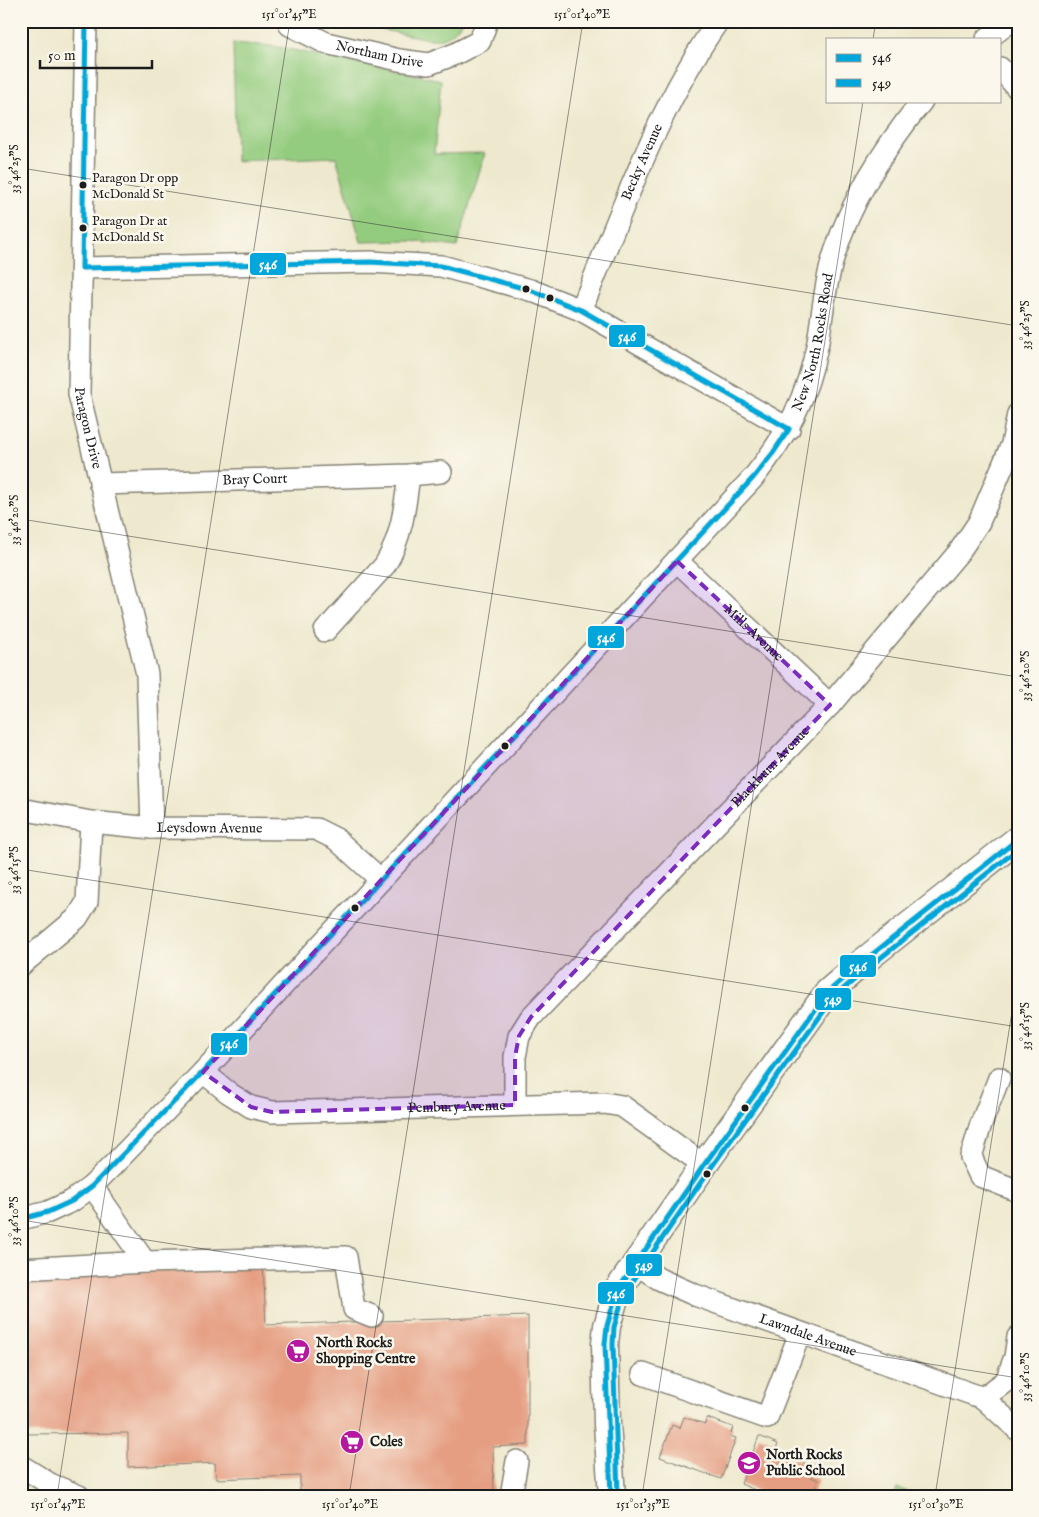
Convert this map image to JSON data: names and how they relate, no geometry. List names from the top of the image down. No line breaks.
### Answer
{"streets":{"street":["Northam Drive","Becky Avenue","New North Rocks Road","Paragon Drive","Bray Court","Mills Avenue","Blackburn Avenue","Leysdown Avenue","Pembury Avenue","Lawndale Avenue"]},"crossings":[["New North Rocks Road","Mills Avenue"],["New North Rocks Road","Leysdown Avenue"],["New North Rocks Road","Pembury Avenue"],["Paragon Drive","Bray Court"],["Paragon Drive","Leysdown Avenue"],["Mills Avenue","Blackburn Avenue"],["Blackburn Avenue","Pembury Avenue"]],"places":{"other":["Paragon Dr opp McDonald St","Paragon Dr at McDonald St"],"supermarket":["North Rocks Shopping Centre","Coles"],"school or university":["North Rocks Public School"]},"lines":["transit line 546","transit line 549"],"legend":["546","549"],"scale_bar":"50 m","coordinates":["151°01'45\"E","151°01'40\"E","33°46'25\"S","33°46'20\"S","33°46'15\"S","33°46'10\"S","151°01'35\"E","151°01'30\"E"]}
